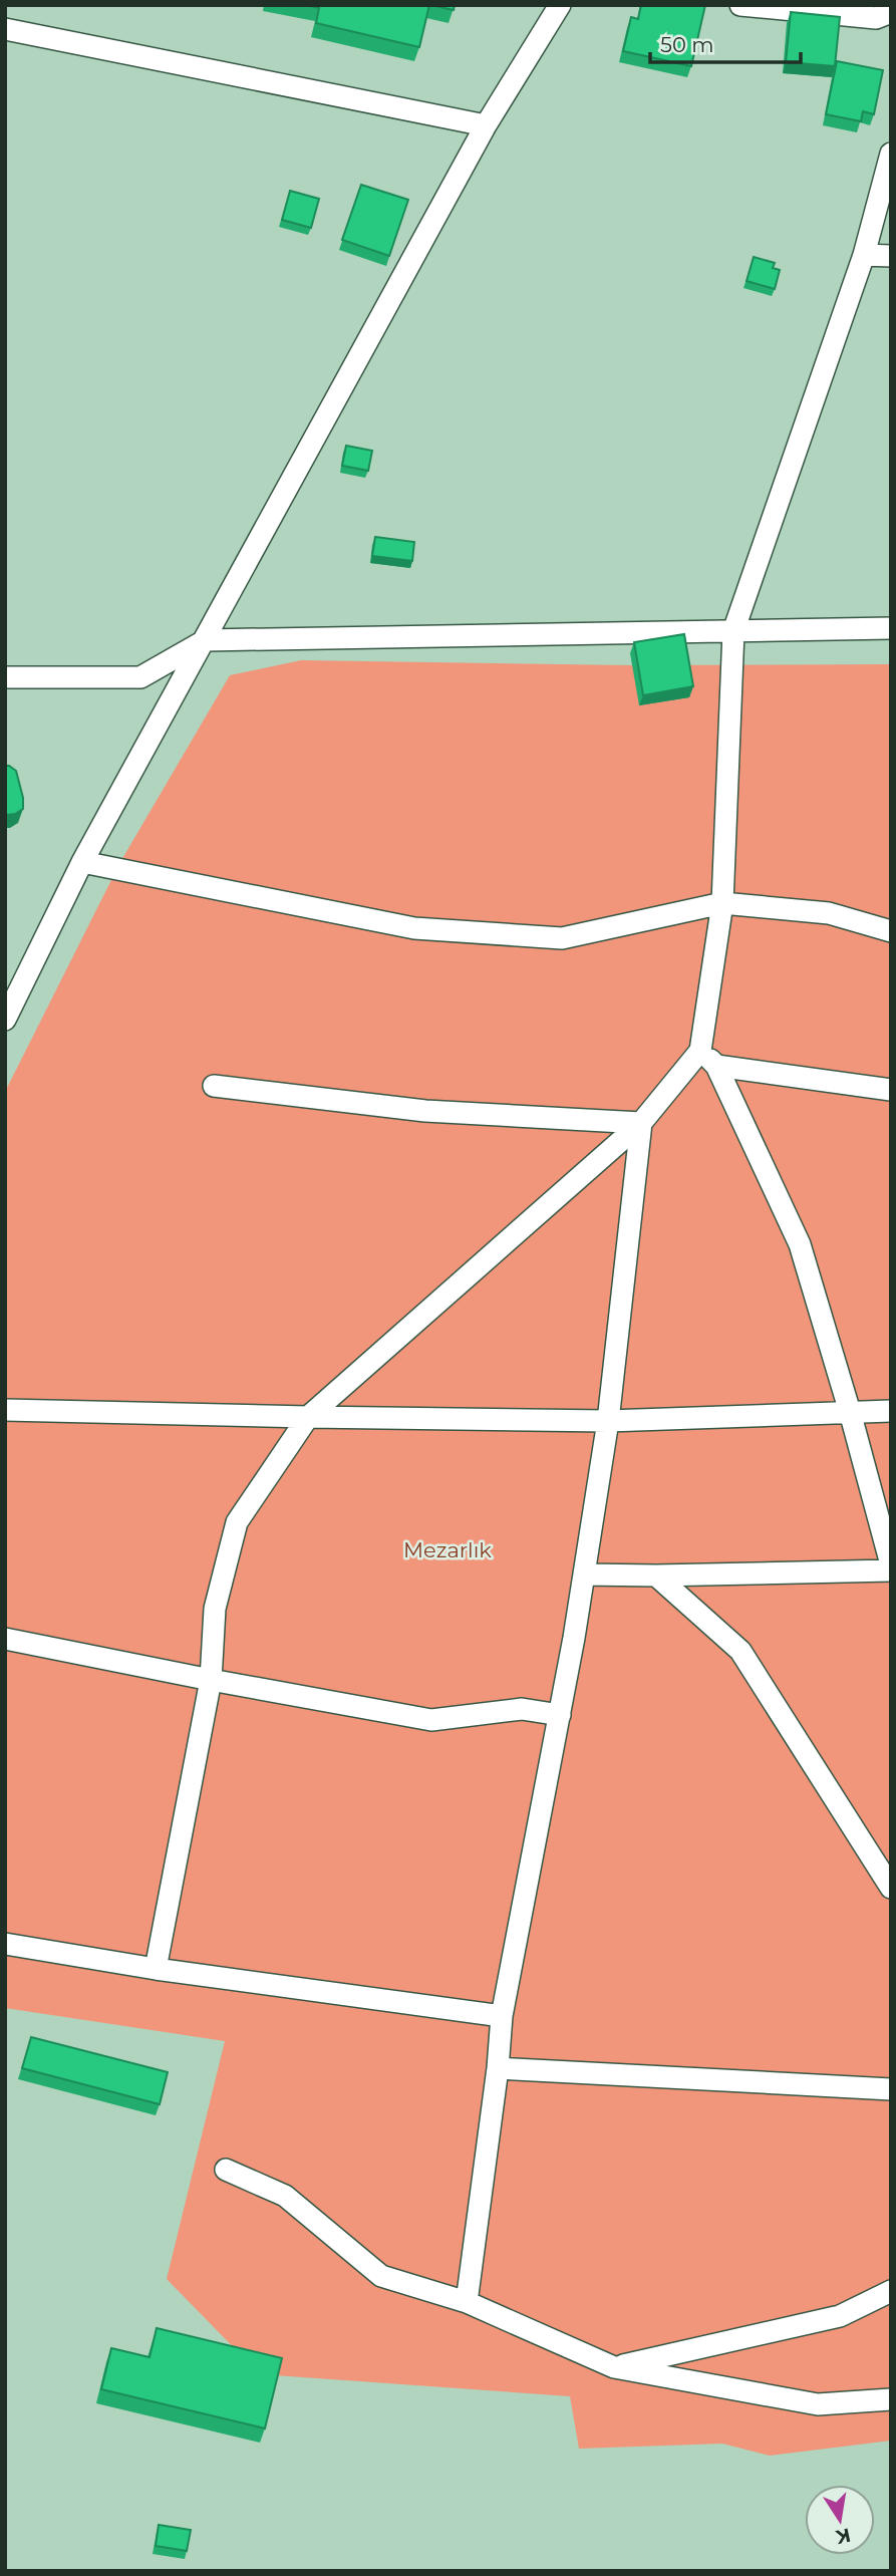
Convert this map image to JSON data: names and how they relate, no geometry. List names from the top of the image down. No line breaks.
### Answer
{"parks":["Mezarlık"],"scale_bar":"50 m","north":"bottom"}
